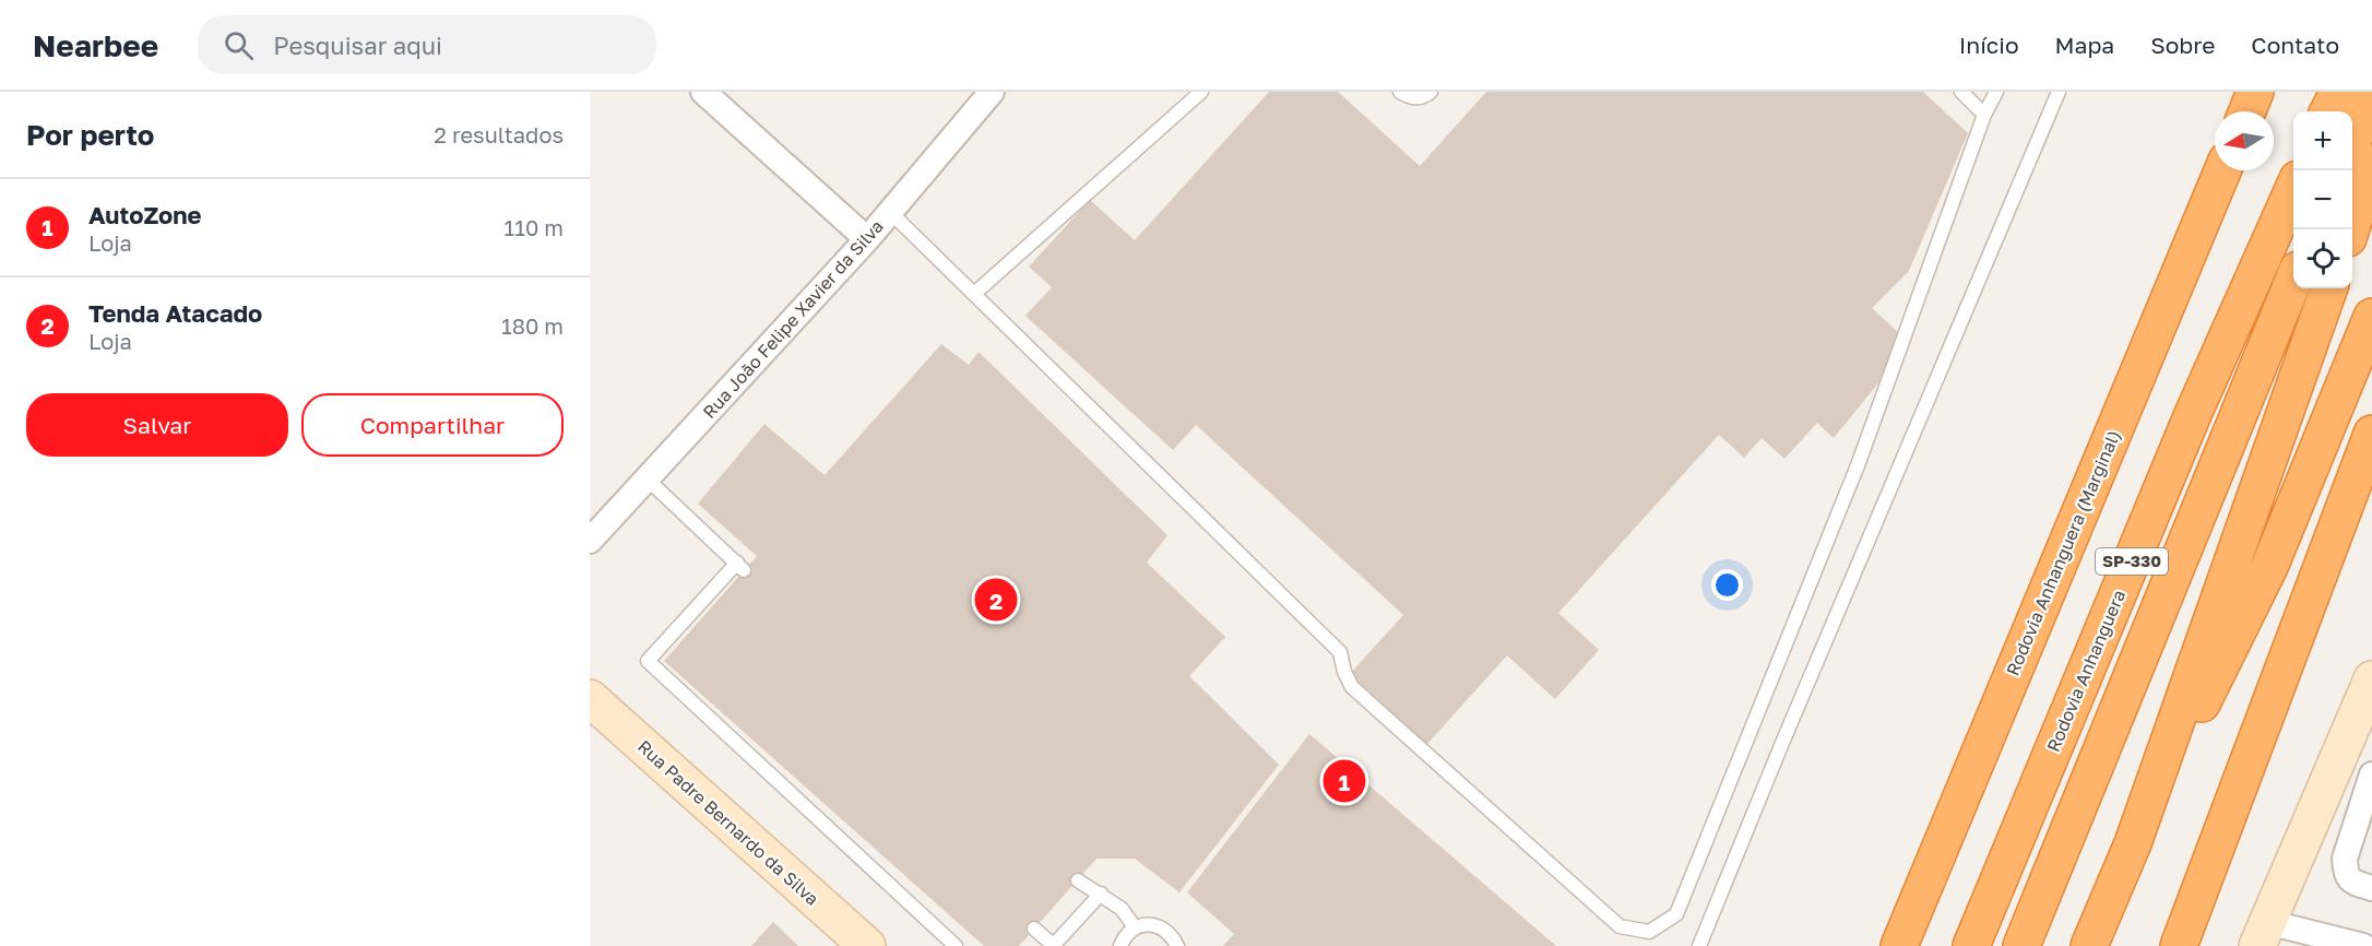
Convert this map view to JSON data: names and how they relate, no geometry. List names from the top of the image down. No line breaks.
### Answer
{"streets":{"highway":["Rodovia Anhanguera (Marginal)","SP-330","Rodovia Anhanguera"],"street":["Rua João Felipe Xavier da Silva","Rua Padre Bernardo da Silva"]},"north":"left","page":{"header":"Nearbee","search":"Pesquisar aqui","nav":["Início","Mapa","Sobre","Contato"],"heading":["Por perto","2 resultados"],"map_buttons":["+","−"],"list":[{"mark":"1","name":"AutoZone","note":"Loja","value":"110 m"},{"mark":"2","name":"Tenda Atacado","note":"Loja","value":"180 m"}],"buttons":["Salvar","Compartilhar"],"pins":["2","1"]}}
